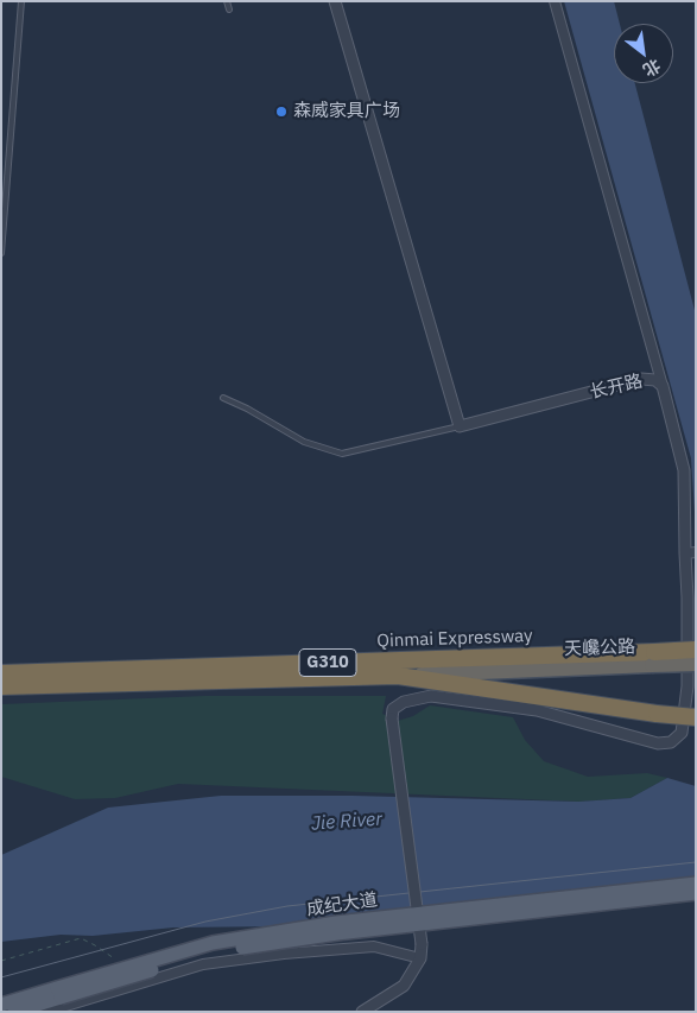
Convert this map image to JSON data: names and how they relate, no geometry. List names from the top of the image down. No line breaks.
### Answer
{"streets":{"highway":["Qinmai Expressway","天巉公路","G310"],"main road":["成纪大道"],"street":["长开路"]},"crossings":[["Qinmai Expressway","天巉公路"]],"water":["Jie River"],"places":["森威家具广场"],"north":"bottom right"}
